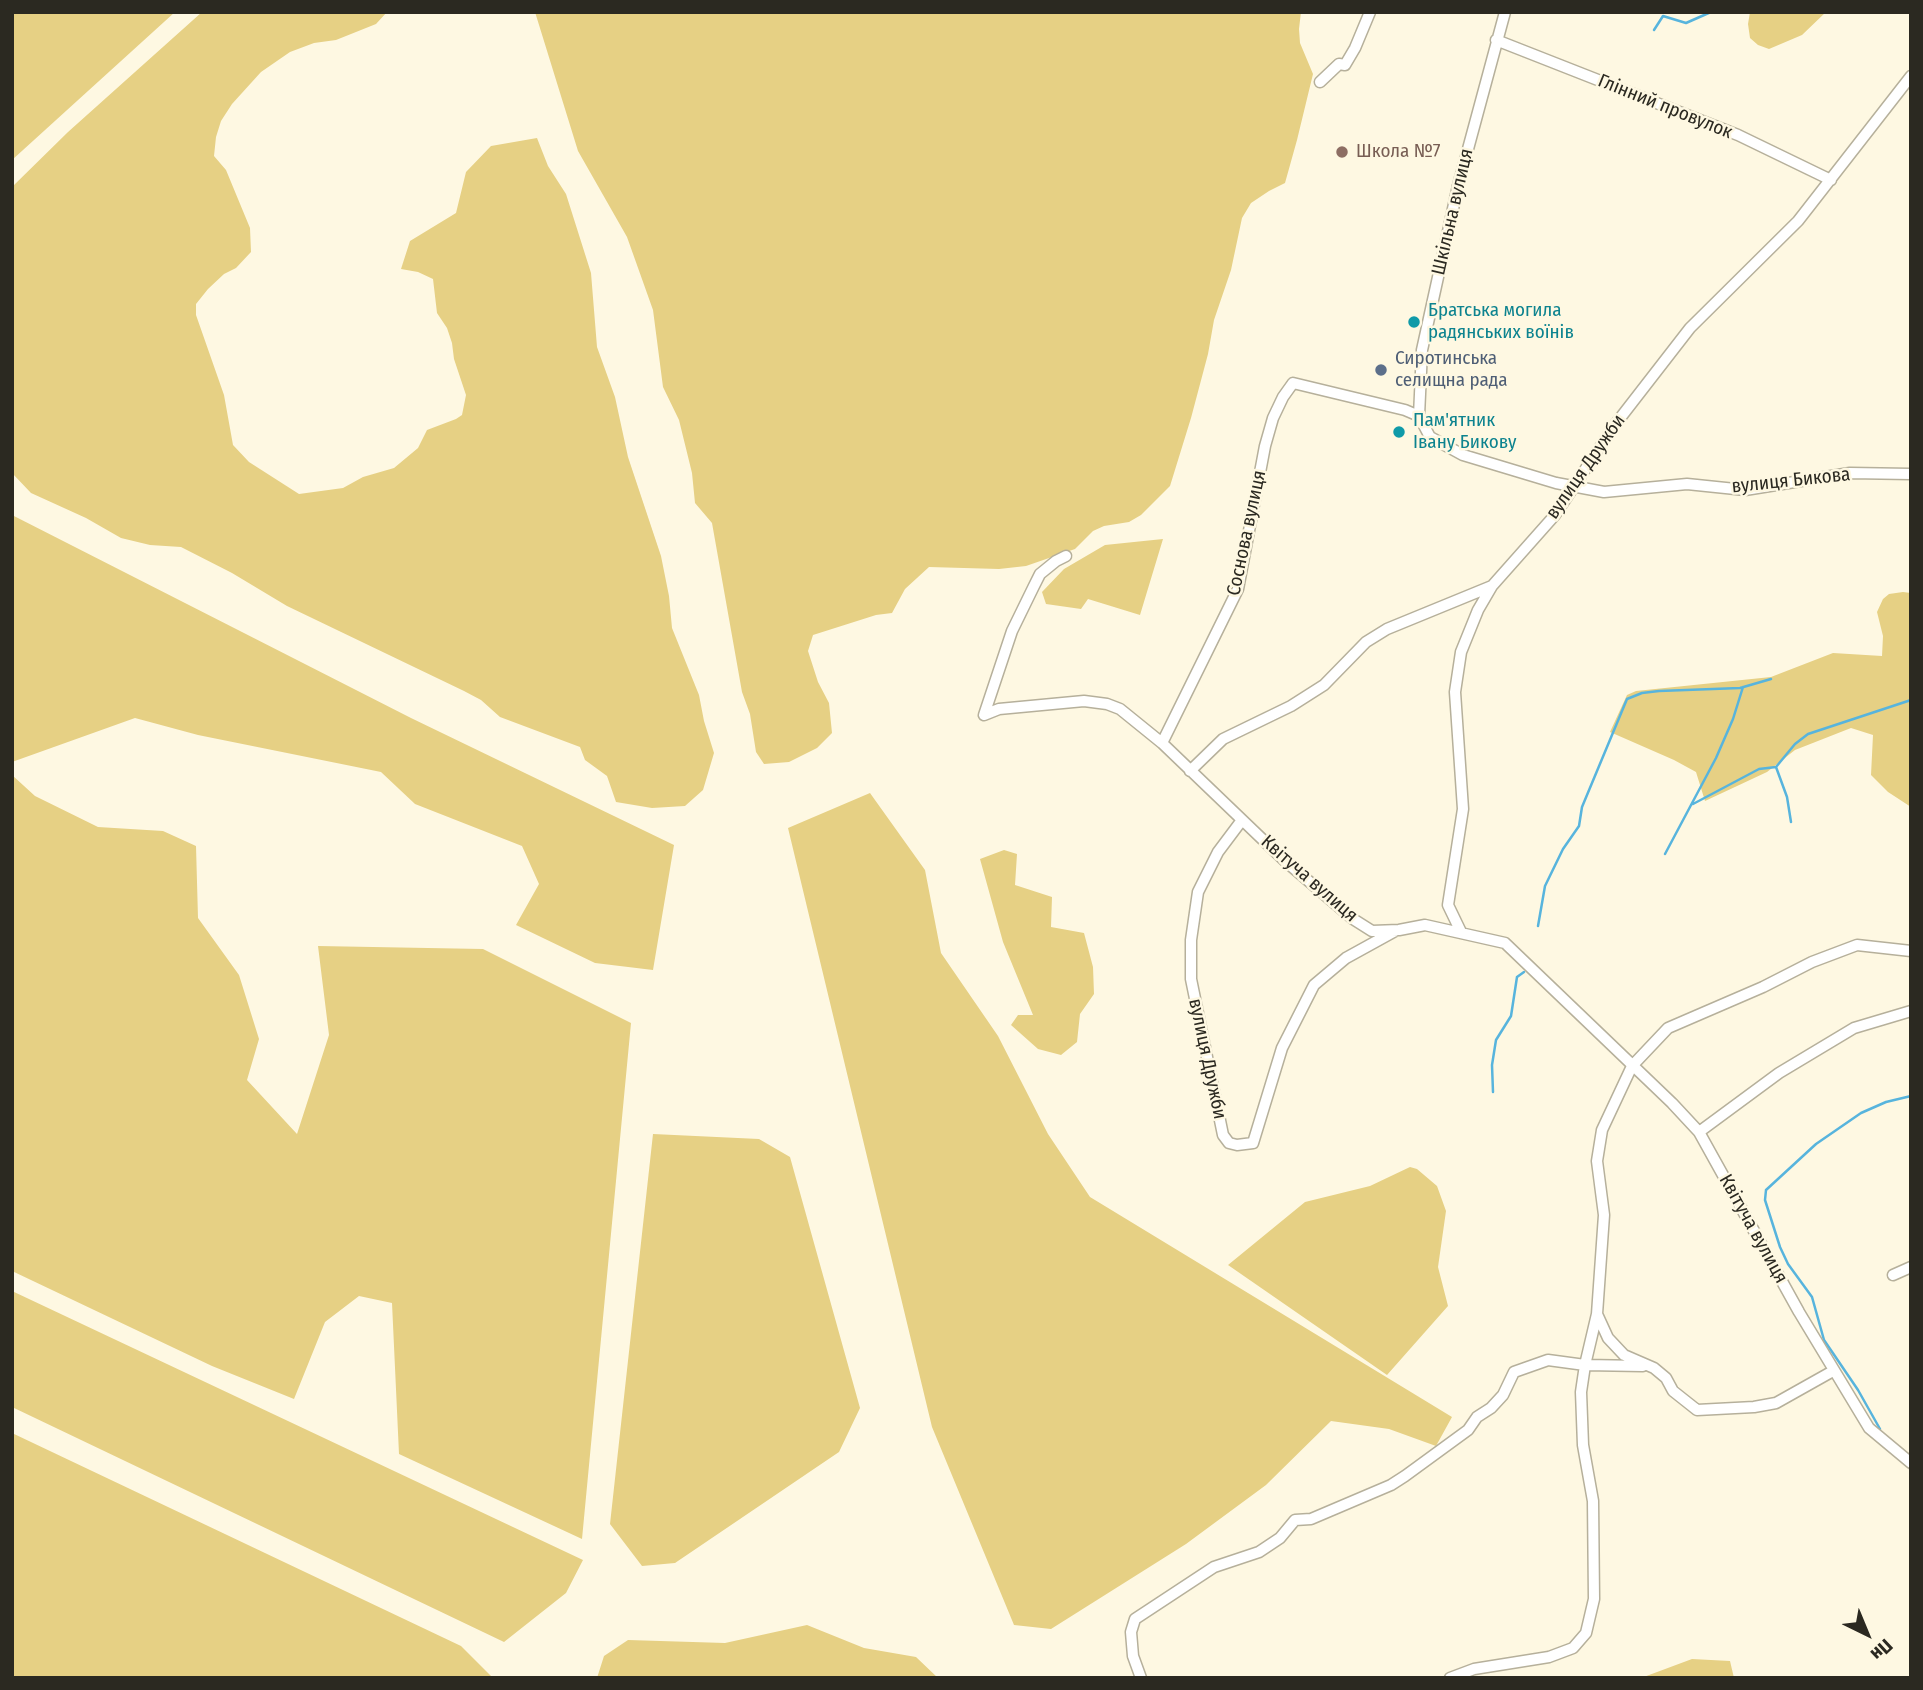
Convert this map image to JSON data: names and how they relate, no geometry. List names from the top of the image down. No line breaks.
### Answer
{"streets":{"street":["Глінний провулок","Шкільна вулиця","вулиця Дружби","вулиця Бикова","Соснова вулиця","Квітуча вулиця"]},"crossings":[["Глінний провулок","Шкільна вулиця"],["Глінний провулок","вулиця Дружби"],["Шкільна вулиця","вулиця Бикова"],["Шкільна вулиця","Соснова вулиця"],["вулиця Дружби","вулиця Бикова"],["вулиця Дружби","Квітуча вулиця"],["вулиця Бикова","Соснова вулиця"],["Соснова вулиця","Квітуча вулиця"]],"places":["Школа №7","Братська могила радянських воїнів","Сиротинська селищна рада","Пам'ятник Івану Бикову"],"north":"bottom right"}
